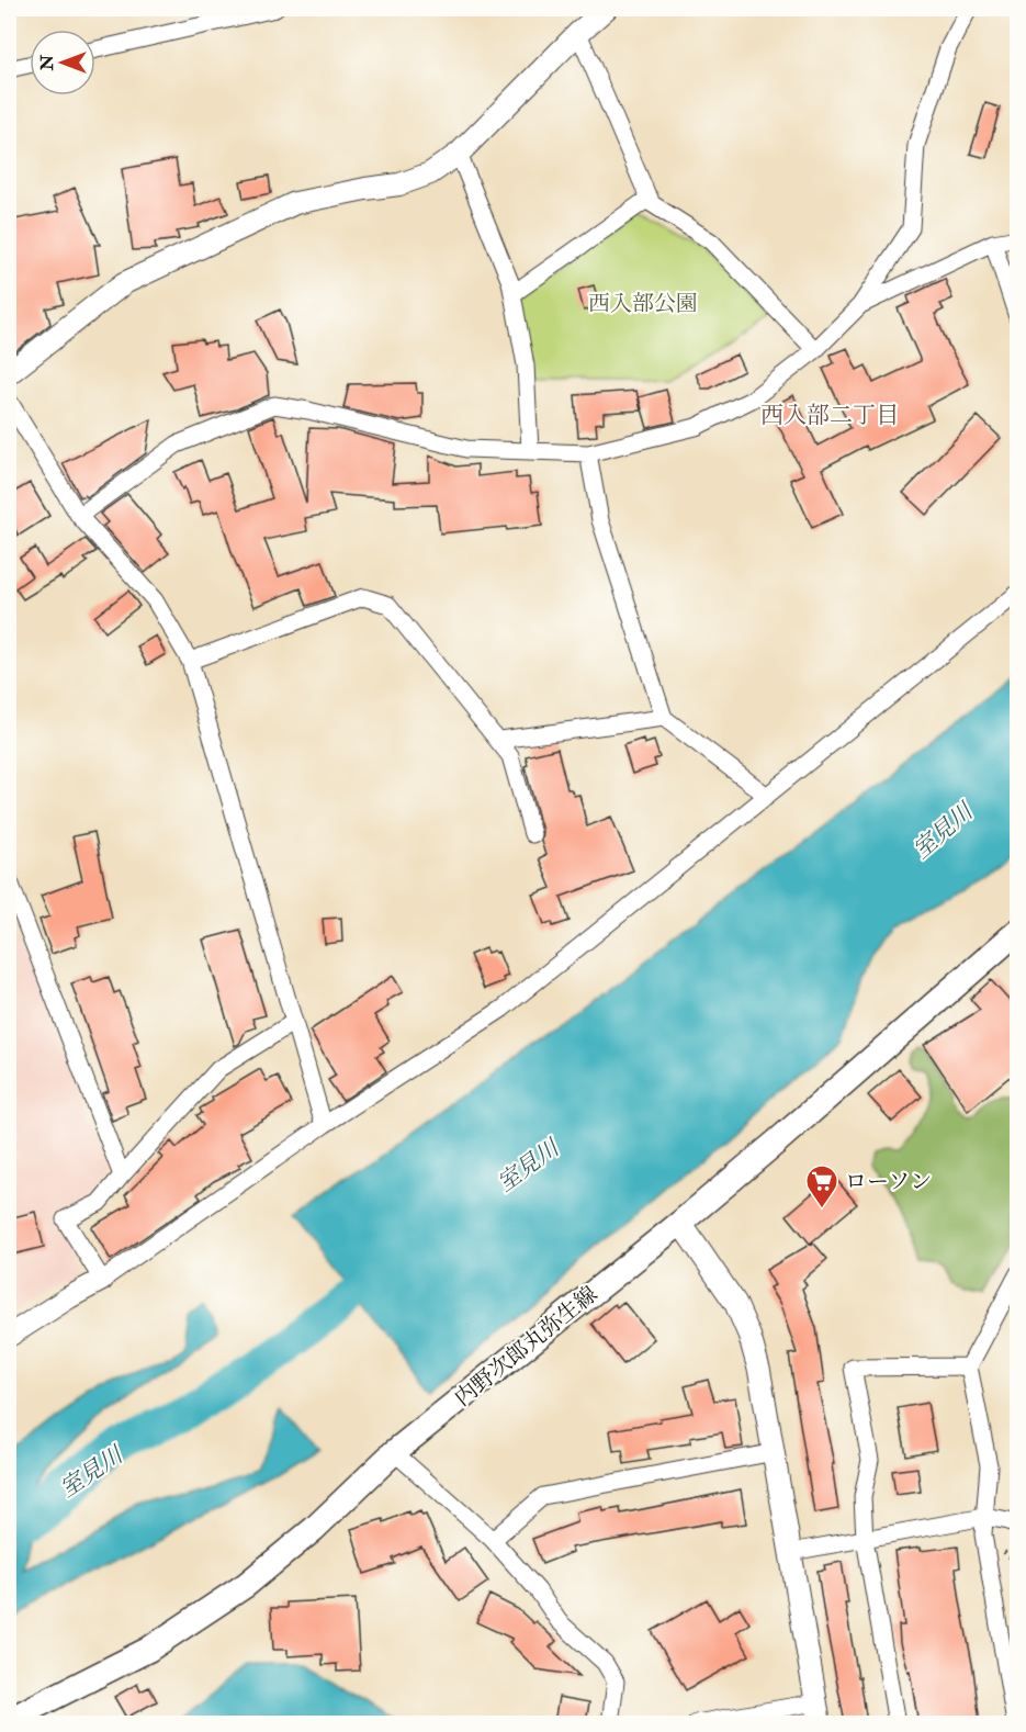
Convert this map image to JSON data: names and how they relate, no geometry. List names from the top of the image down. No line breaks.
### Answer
{"streets":{"main road":["内野次郎丸弥生線"]},"districts":["西入部二丁目"],"water":["室見川"],"parks":["西入部公園"],"places":{"supermarket":["ローソン"]},"north":"left"}
